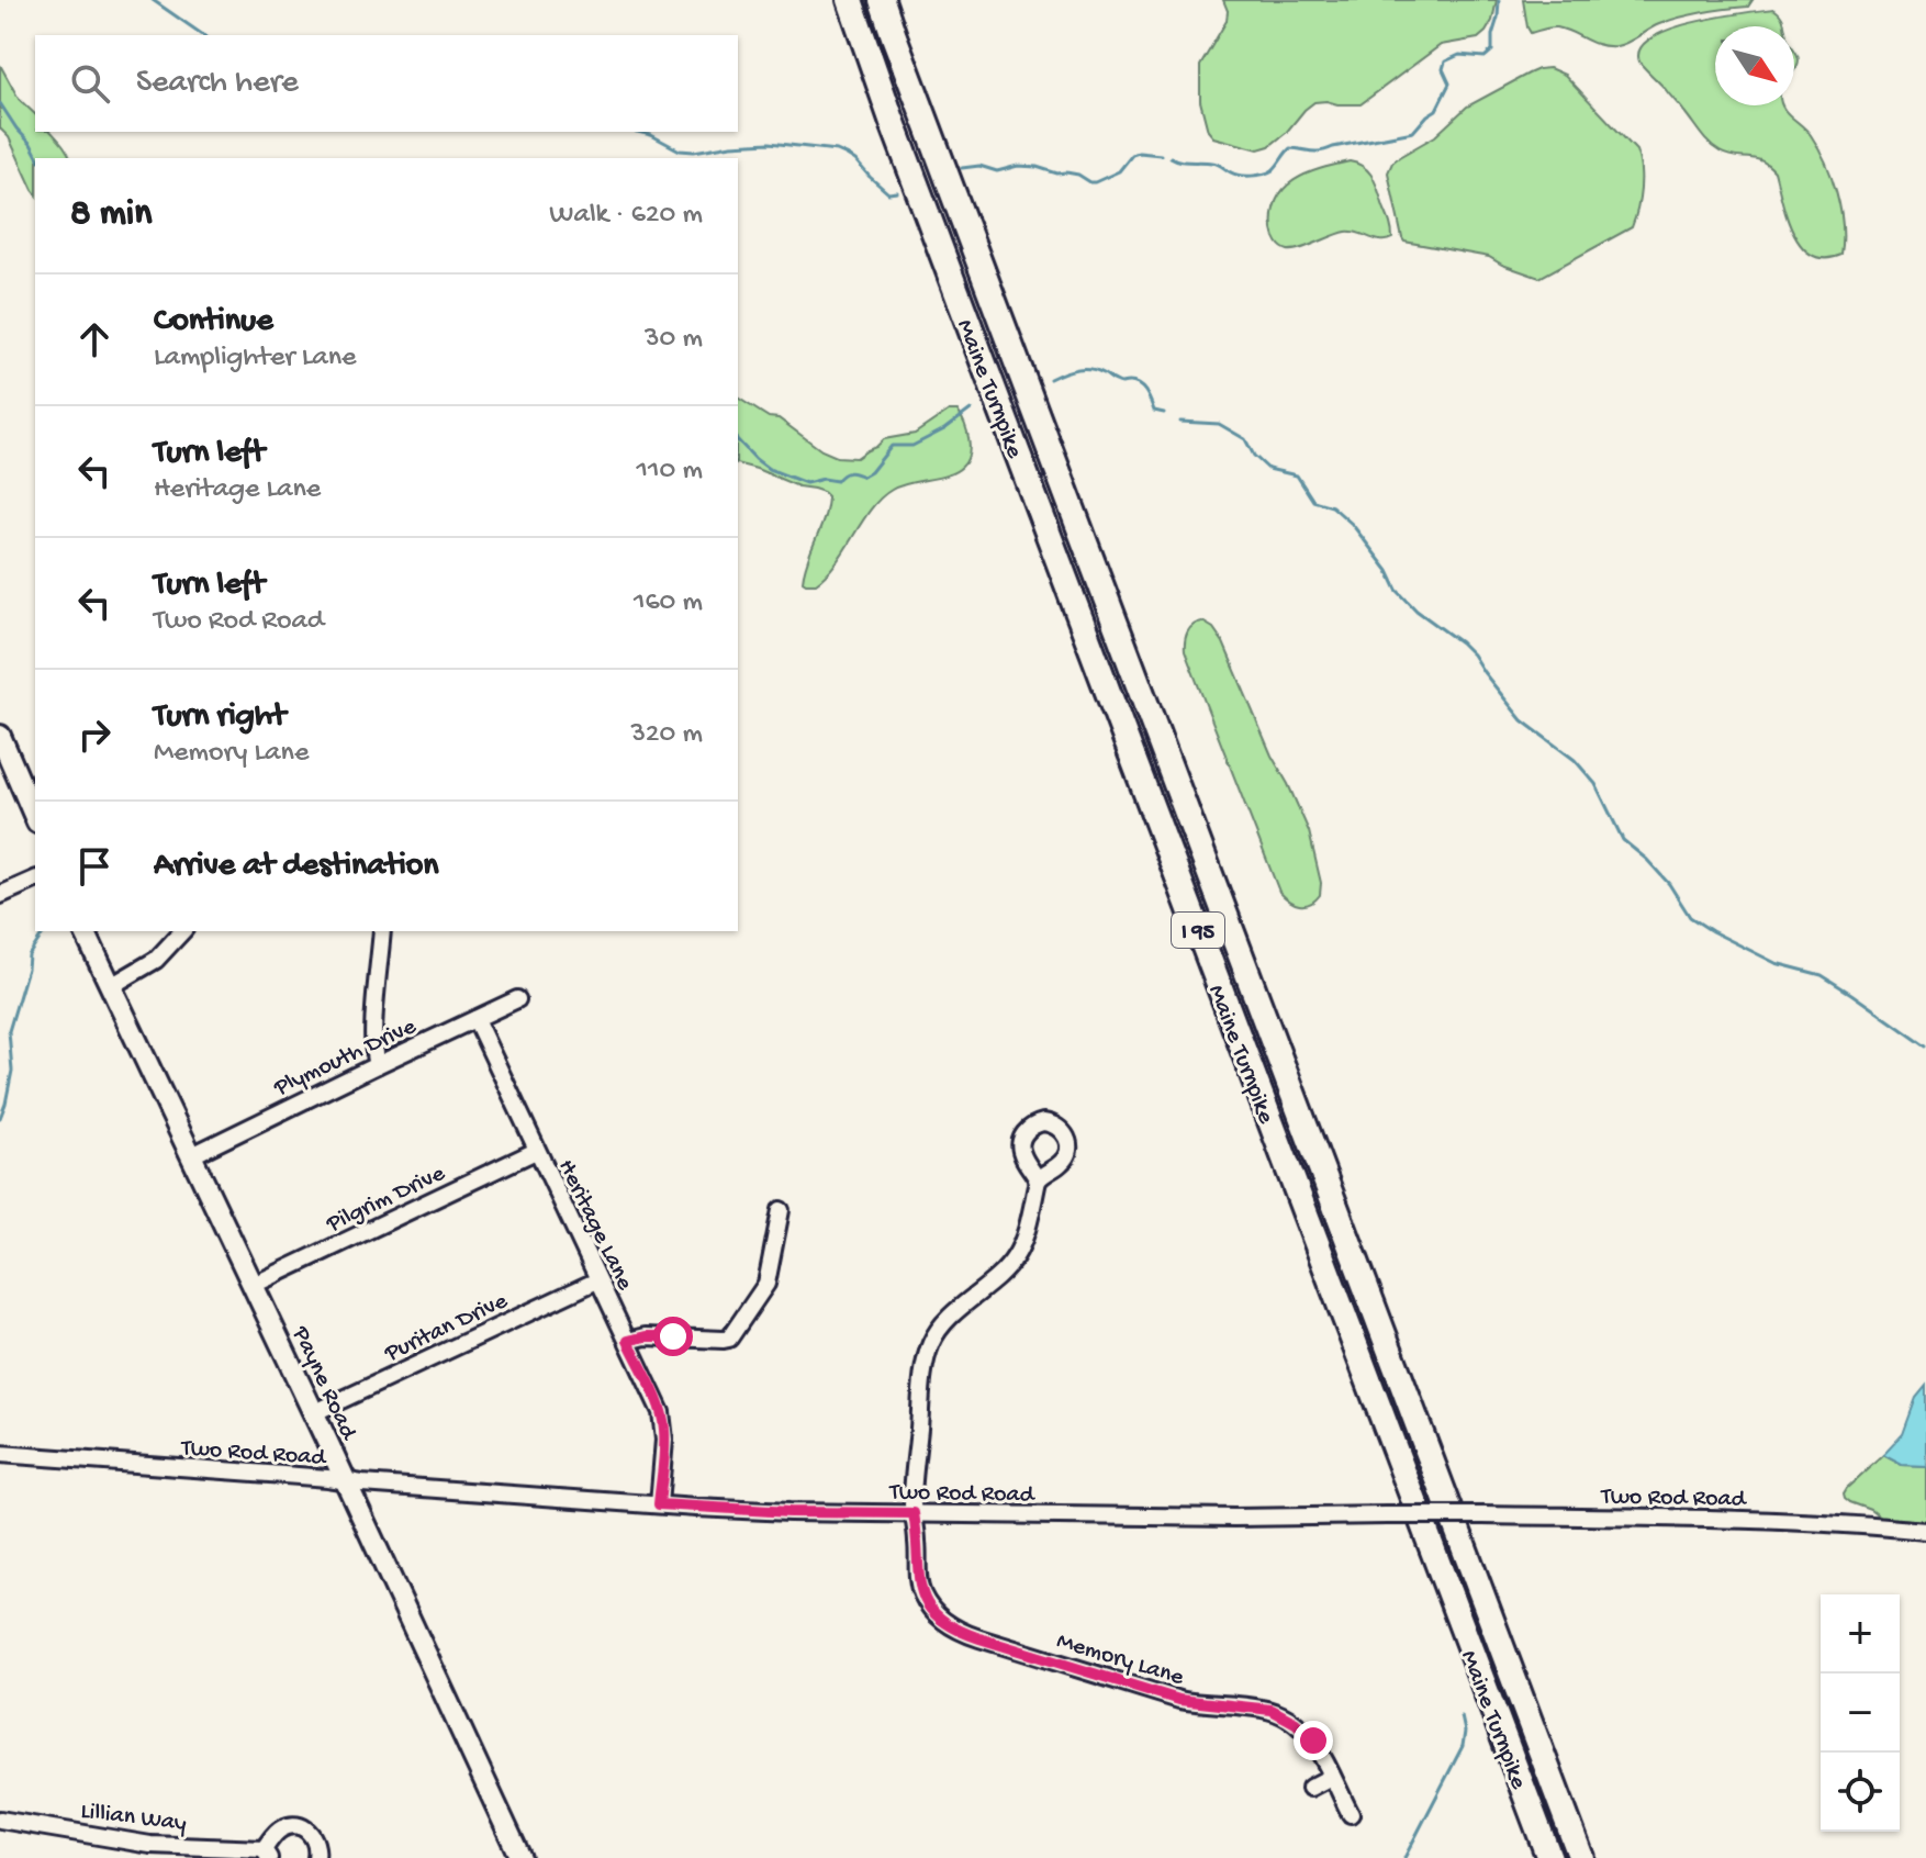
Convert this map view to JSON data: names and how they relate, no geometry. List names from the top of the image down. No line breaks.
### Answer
{"streets":{"highway":["Maine Turnpike","I 95"],"main road":["Payne Road"],"street":["Plymouth Drive","Pilgrim Drive","Heritage Lane","Puritan Drive","Two Rod Road","Memory Lane","Lillian Way"]},"crossings":[["Plymouth Drive","Heritage Lane"],["Plymouth Drive","Payne Road"],["Pilgrim Drive","Heritage Lane"],["Pilgrim Drive","Payne Road"],["Heritage Lane","Puritan Drive"],["Heritage Lane","Two Rod Road"],["Puritan Drive","Payne Road"],["Payne Road","Two Rod Road"],["Two Rod Road","Memory Lane"]],"north":"bottom right","page":{"search":"Search here","heading":["8 min","Walk · 620 m"],"list":[["Continue","Lamplighter Lane","30 m"],["Turn left","Heritage Lane","110 m"],["Turn left","Two Rod Road","160 m"],["Turn right","Memory Lane","320 m"],"Arrive at destination"],"map_buttons":["+","−"]}}
